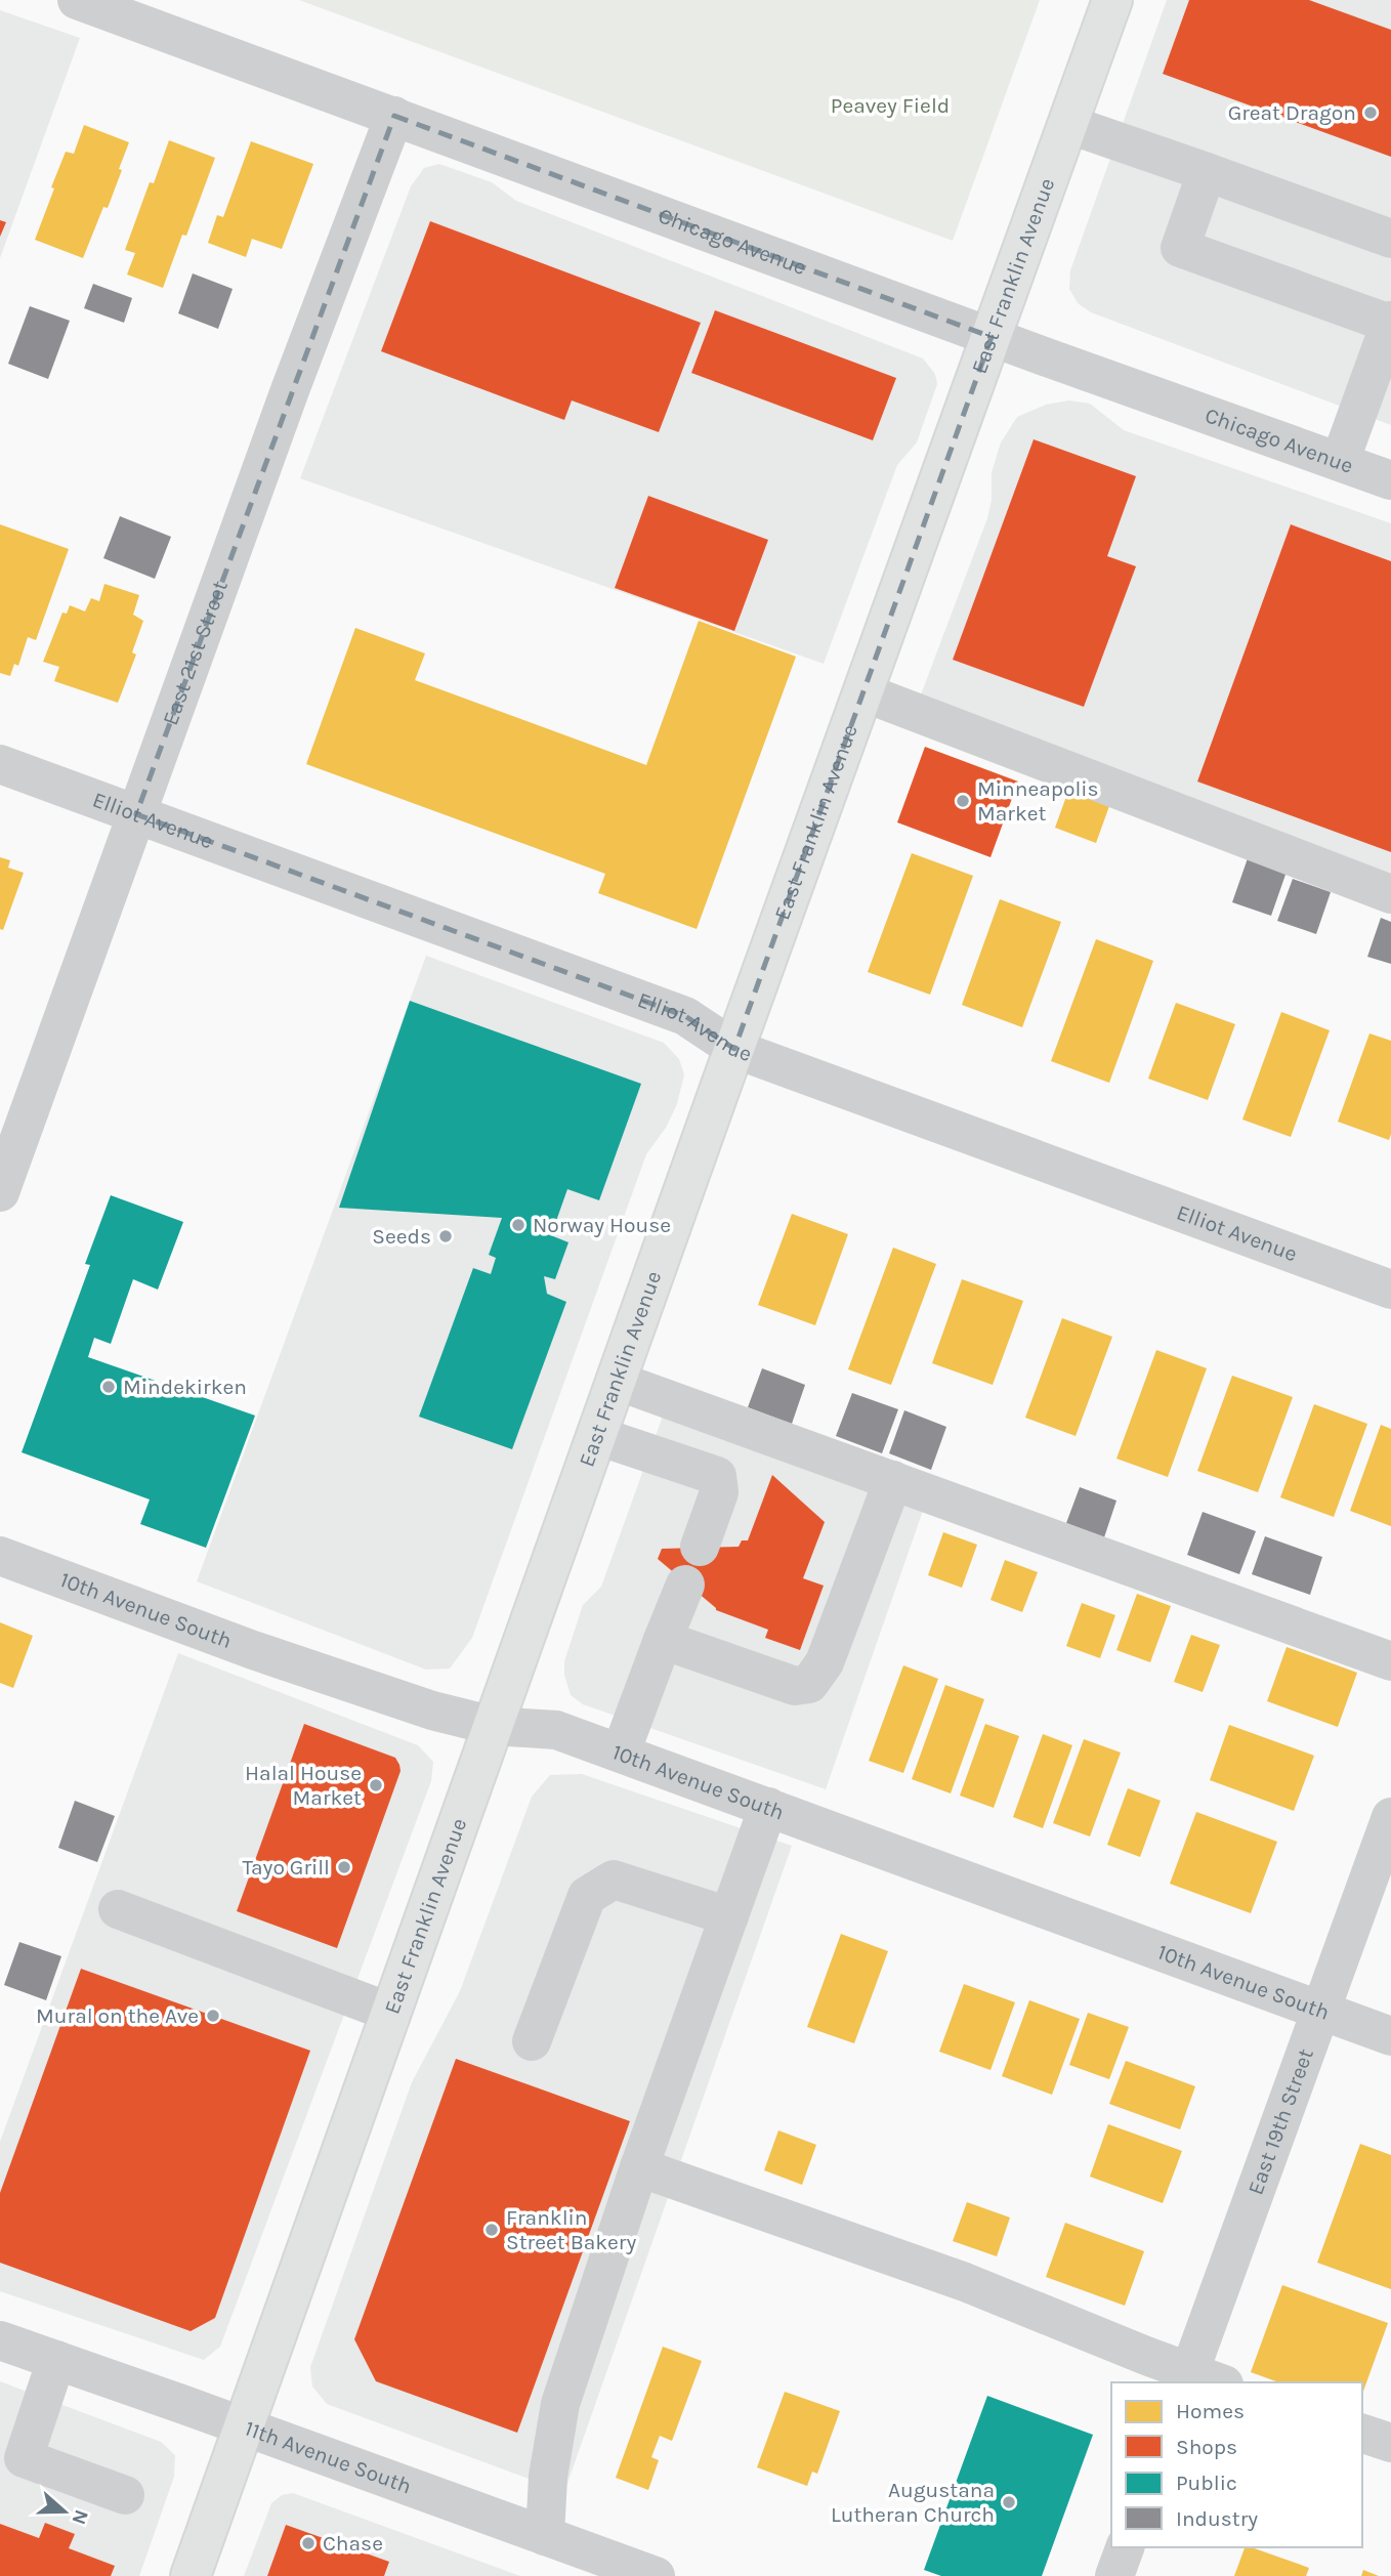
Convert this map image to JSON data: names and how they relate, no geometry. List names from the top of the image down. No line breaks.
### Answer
{"streets":{"main road":["East Franklin Avenue"],"street":["Chicago Avenue","East 21st Street","Elliot Avenue","10th Avenue South","East 19th Street","11th Avenue South"]},"crossings":[["Chicago Avenue","East Franklin Avenue"],["Chicago Avenue","East 21st Street"],["East Franklin Avenue","Elliot Avenue"],["East Franklin Avenue","10th Avenue South"],["East Franklin Avenue","11th Avenue South"],["East 21st Street","Elliot Avenue"],["10th Avenue South","East 19th Street"]],"parks":["Peavey Field"],"places":["Great Dragon","Minneapolis Market","Norway House","Seeds","Mindekirken","Halal House Market","Tayo Grill","Mural on the Ave","Franklin Street Bakery","Augustana Lutheran Church","Chase"],"legend":["Homes","Shops","Public","Industry"],"north":"right"}
